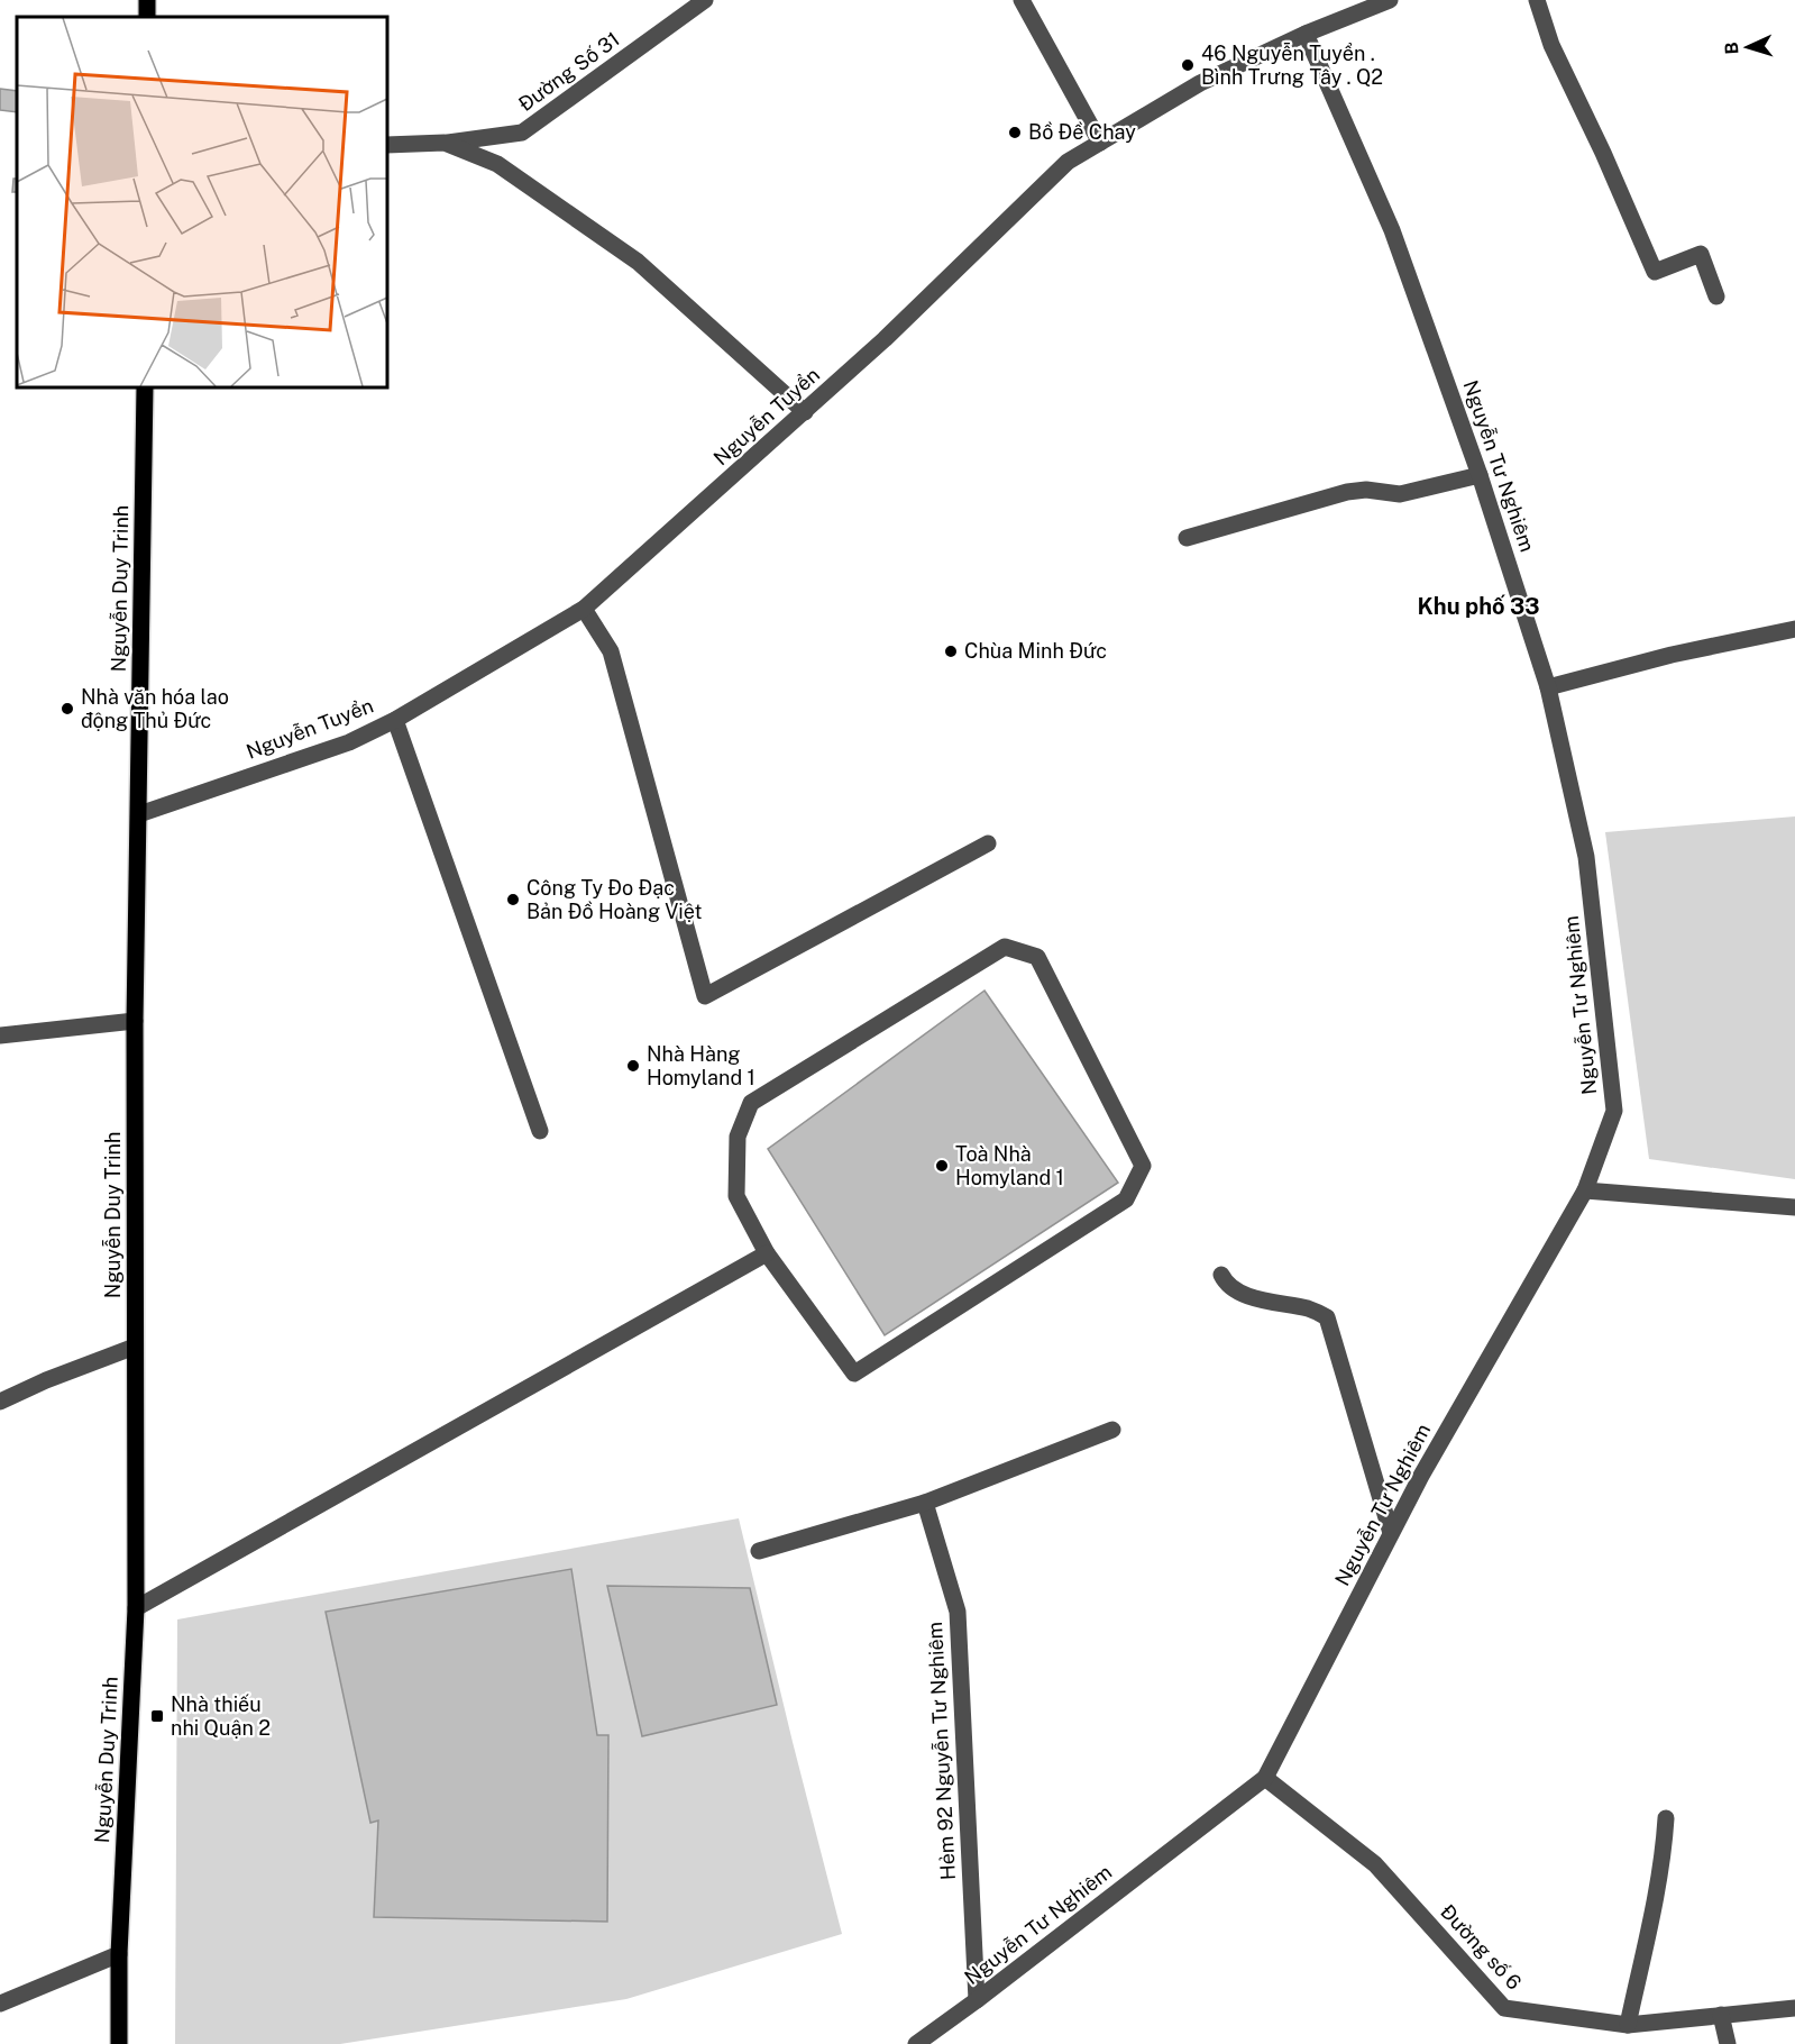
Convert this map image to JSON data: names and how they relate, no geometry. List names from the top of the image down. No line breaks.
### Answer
{"streets":{"main road":["Nguyễn Duy Trinh"],"street":["Đường Số 31","Nguyễn Tuyển","Nguyễn Tư Nghiêm","Hẻm 92 Nguyễn Tư Nghiêm","Đường số 6"]},"crossings":[["Nguyễn Tuyển","Nguyễn Tư Nghiêm"],["Nguyễn Tuyển","Nguyễn Duy Trinh"],["Nguyễn Tư Nghiêm","Hẻm 92 Nguyễn Tư Nghiêm"],["Nguyễn Tư Nghiêm","Đường số 6"]],"districts":["Khu phố 33"],"places":{"other":["46 Nguyễn Tuyển . Bình Trưng Tây . Q2","Bồ Đề Chay","Chùa Minh Đức","Nhà văn hóa lao động Thủ Đức","Công Ty Đo Đạc Bản Đồ Hoàng Việt","Nhà Hàng Homyland 1","Toà Nhà Homyland 1"],"transit":["Nhà thiếu nhi Quận 2"]},"north":"left"}
